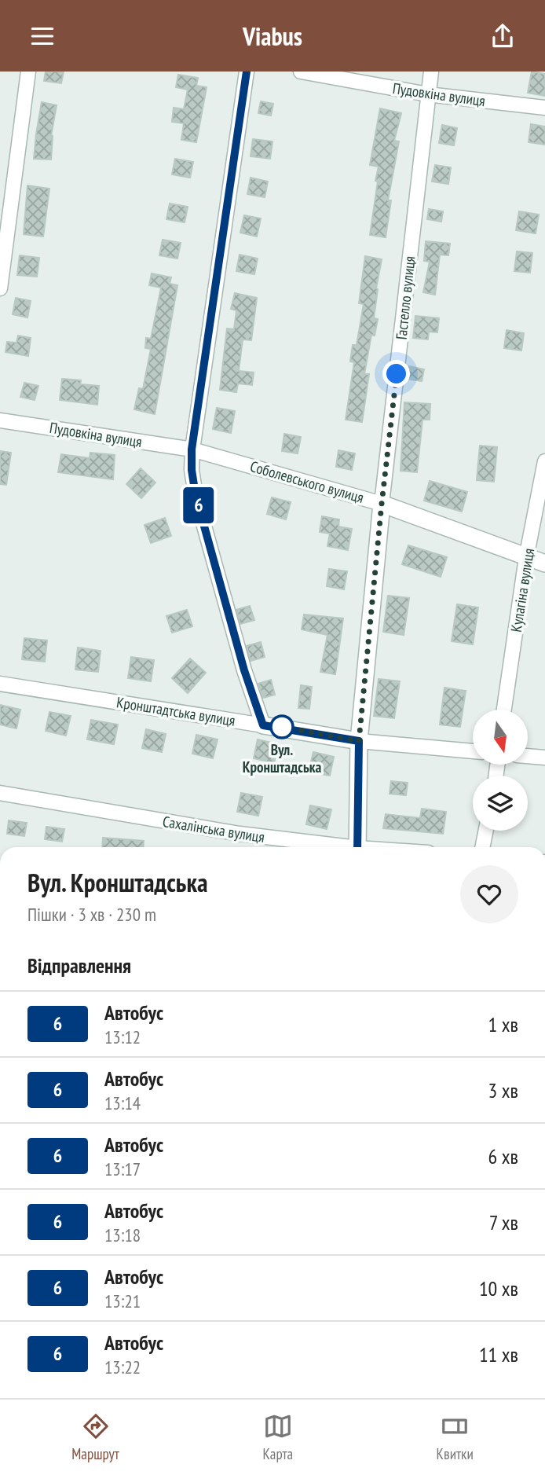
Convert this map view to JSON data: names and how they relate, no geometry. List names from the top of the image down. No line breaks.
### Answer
{"streets":{"street":["Пудовкіна вулиця","Гастелло вулиця","Соболевського вулиця","Кулагіна вулиця","Кронштадтська вулиця","Сахалінська вулиця"]},"crossings":[["Пудовкіна вулиця","Гастелло вулиця"],["Пудовкіна вулиця","Соболевського вулиця"],["Гастелло вулиця","Соболевського вулиця"],["Гастелло вулиця","Кронштадтська вулиця"],["Соболевського вулиця","Кулагіна вулиця"]],"places":["Вул. Кронштадська"],"lines":["bus line 6"],"north":"bottom","page":{"header":"Viabus","on_map":"6","heading":[["Вул. Кронштадська","Пішки · 3 хв · 230 m"],"Відправлення"],"list":[{"mark":"6","name":"Автобус","note":"13:12","value":"1 хв"},{"mark":"6","name":"Автобус","note":"13:14","value":"3 хв"},{"mark":"6","name":"Автобус","note":"13:17","value":"6 хв"},{"mark":"6","name":"Автобус","note":"13:18","value":"7 хв"},{"mark":"6","name":"Автобус","note":"13:21","value":"10 хв"},{"mark":"6","name":"Автобус","note":"13:22","value":"11 хв"}],"tabs":["Маршрут","Карта","Квитки"]}}
